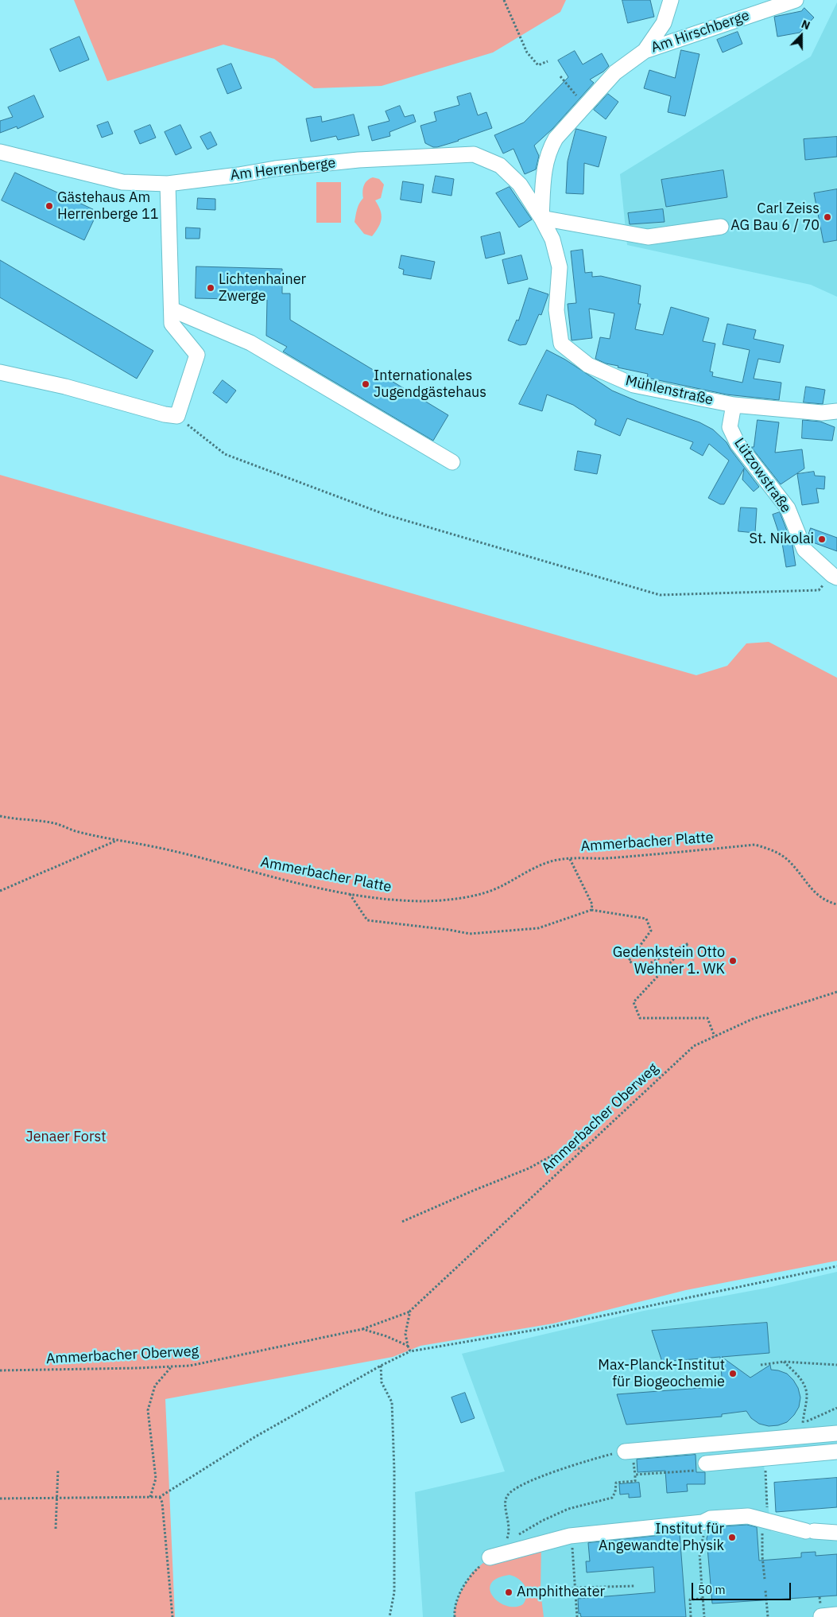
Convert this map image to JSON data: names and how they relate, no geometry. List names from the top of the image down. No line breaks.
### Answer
{"streets":{"street":["Am Hirschberge","Am Herrenberge","Mühlenstraße","Lützowstraße"],"path":["Ammerbacher Platte","Ammerbacher Oberweg"]},"crossings":[["Am Hirschberge","Am Herrenberge"],["Am Hirschberge","Mühlenstraße"],["Am Herrenberge","Mühlenstraße"],["Mühlenstraße","Lützowstraße"]],"parks":["Jenaer Forst"],"places":["Gästehaus Am Herrenberge 11","Carl Zeiss AG Bau 6 / 70","Lichtenhainer Zwerge","Internationales Jugendgästehaus","St. Nikolai","Gedenkstein Otto Wehner 1. WK","Max-Planck-Institut für Biogeochemie","Institut für Angewandte Physik","Amphitheater"],"scale_bar":"50 m","north":"top"}
